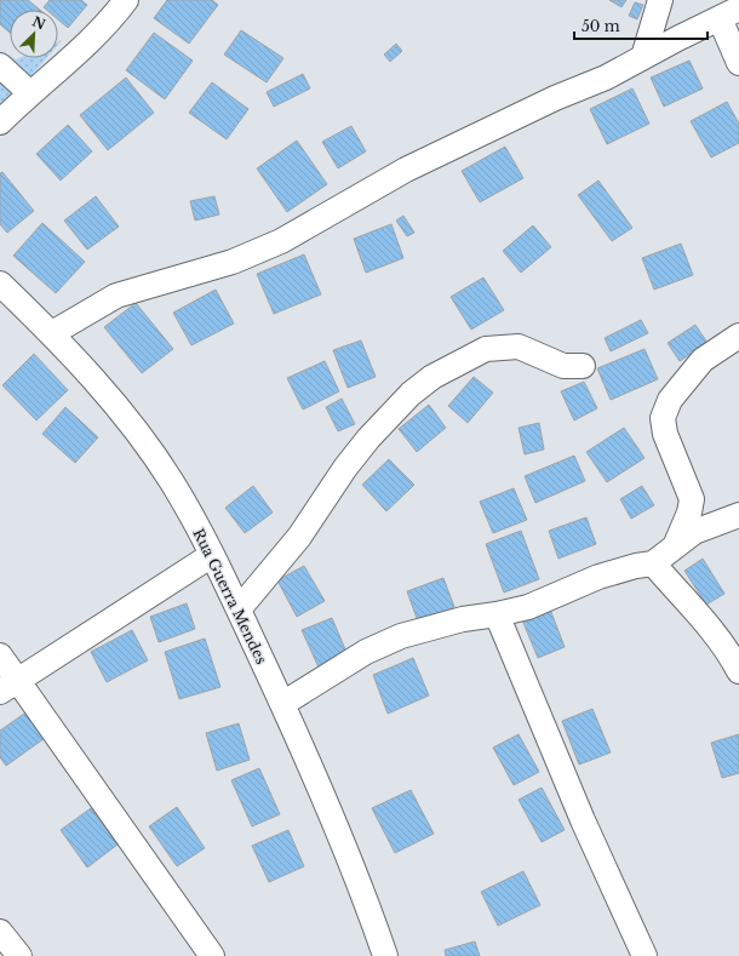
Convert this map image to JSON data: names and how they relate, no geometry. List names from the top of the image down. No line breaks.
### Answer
{"streets":{"street":["Rua Guerra Mendes"]},"scale_bar":"50 m","north":"top right"}
